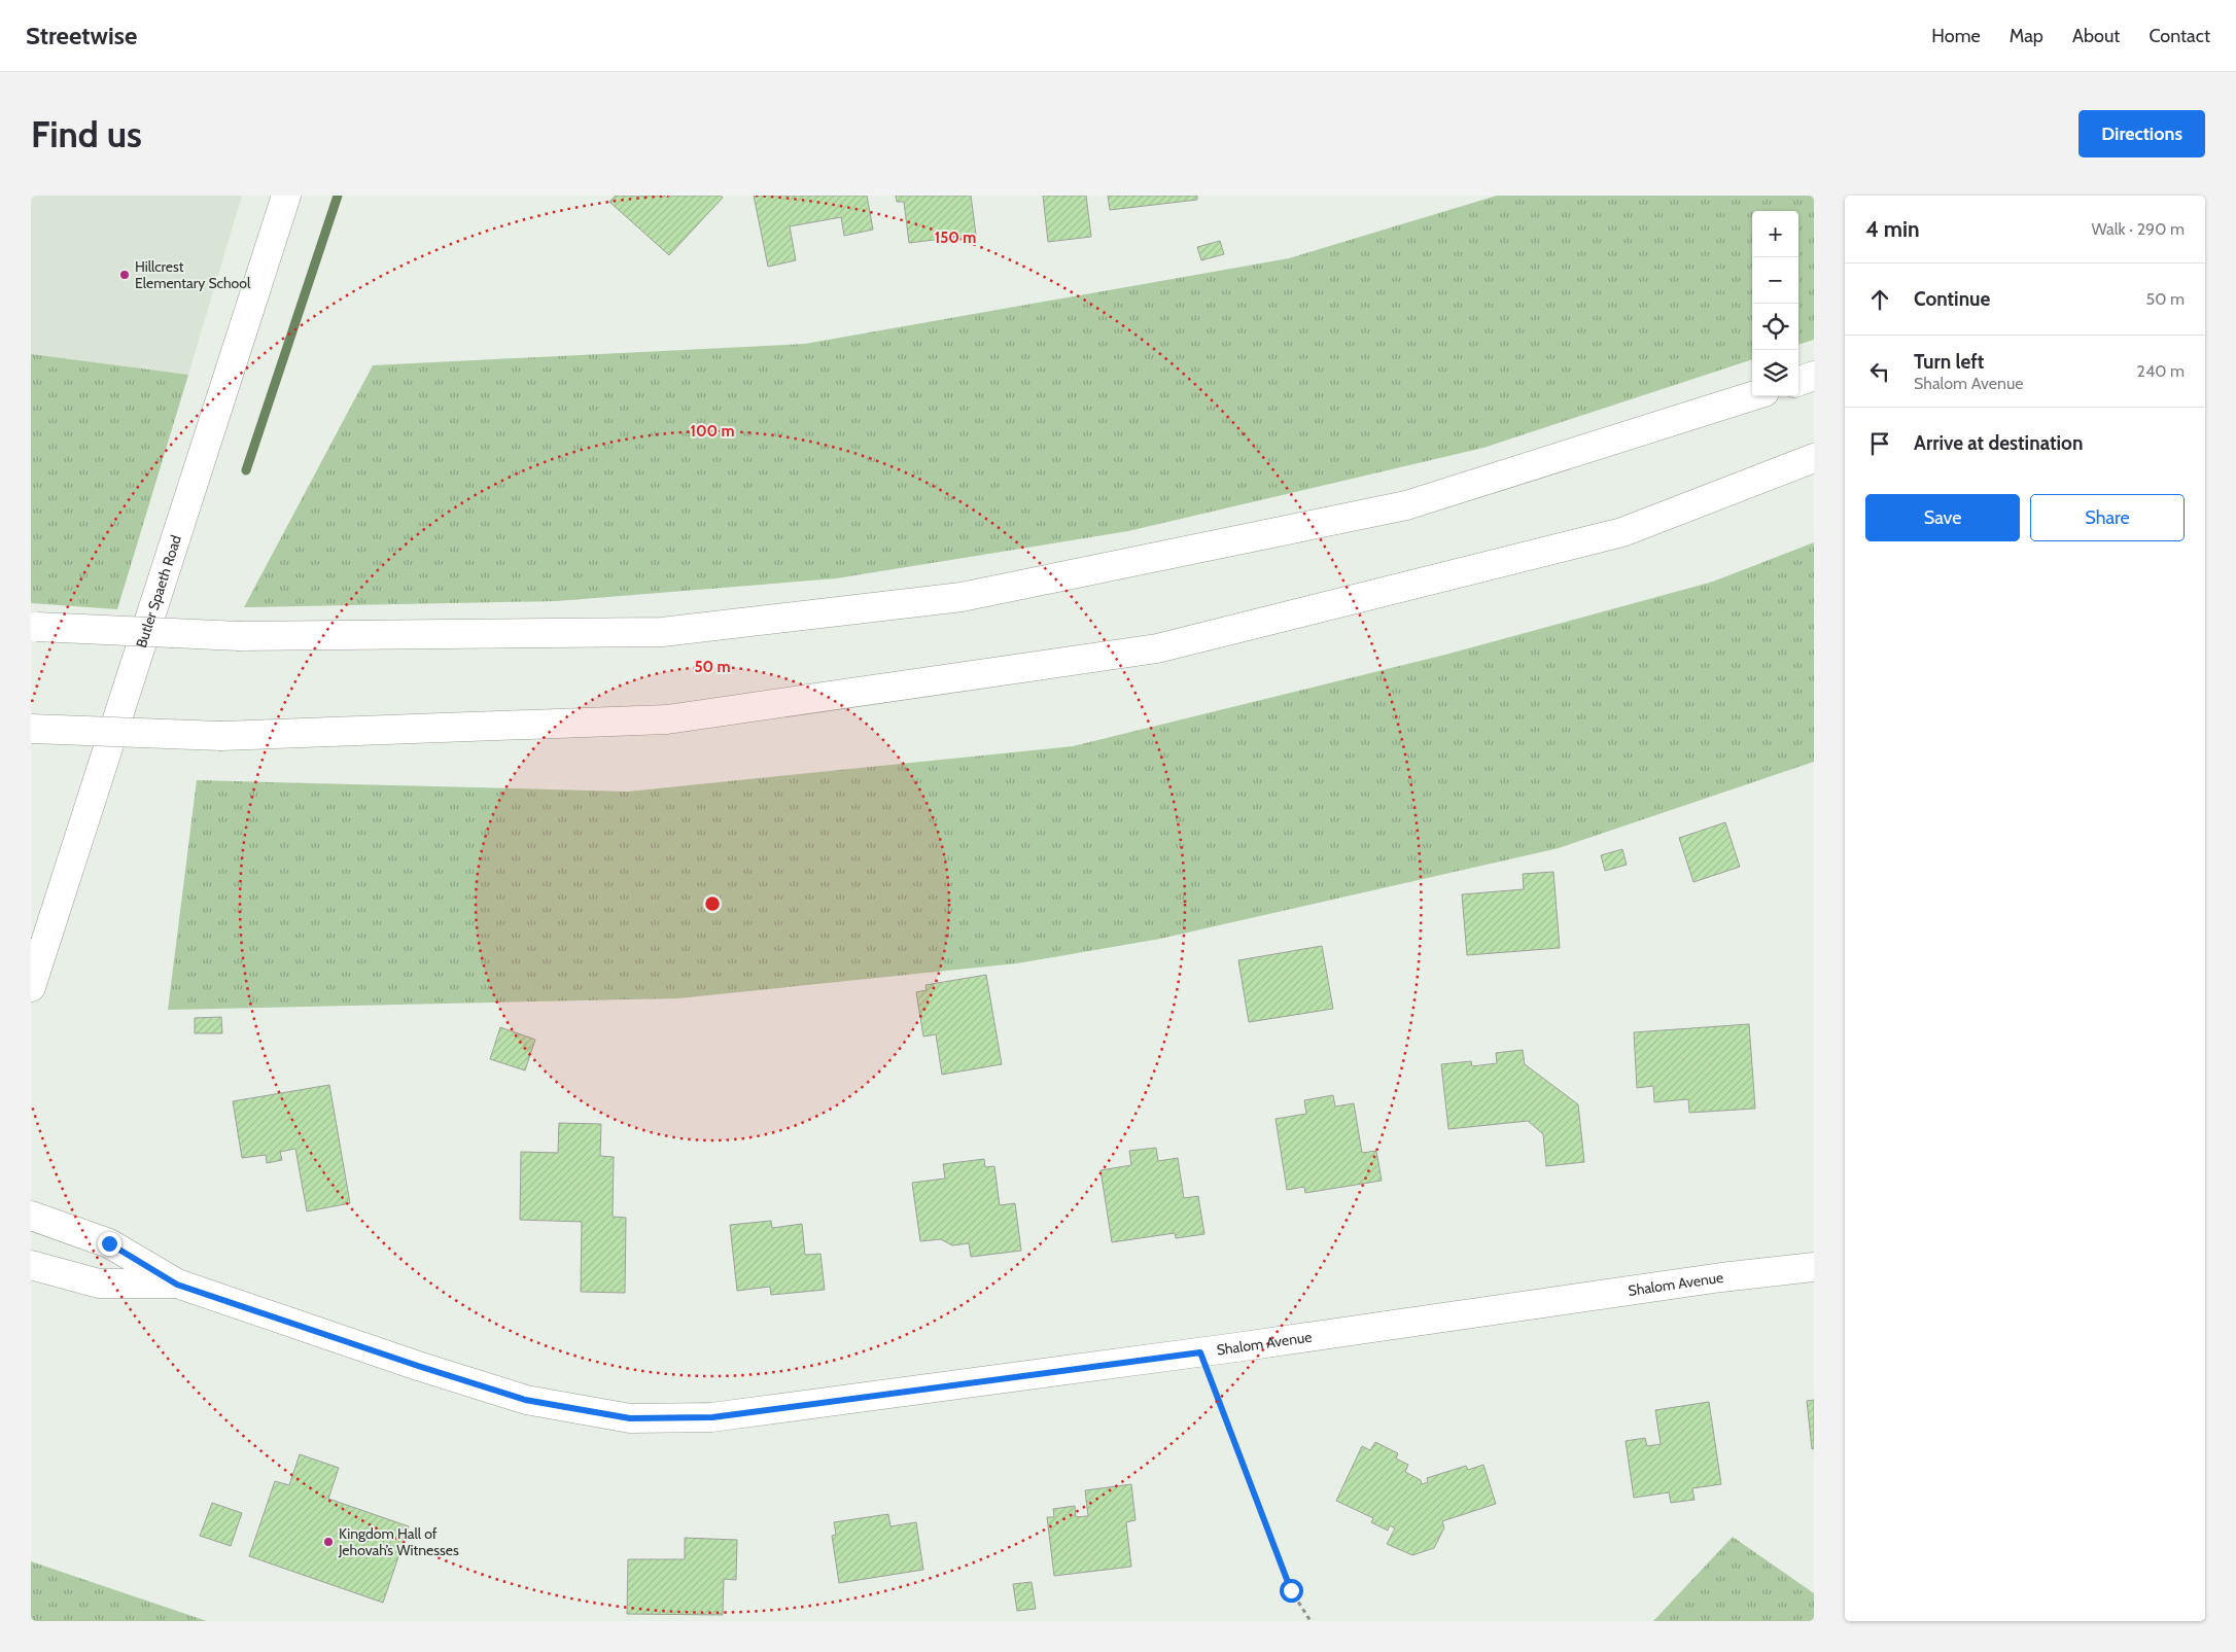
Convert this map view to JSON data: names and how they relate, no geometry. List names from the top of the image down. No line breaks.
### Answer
{"streets":{"main road":["Butler Spaeth Road","Shalom Avenue"]},"places":["Hillcrest Elementary School","Kingdom Hall of Jehovah’s Witnesses"],"page":{"header":"Streetwise","nav":["Home","Map","About","Contact"],"buttons":["Directions",["Save","Share"]],"title":"Find us","heading":["4 min","Walk · 290 m"],"map_buttons":["+","−"],"list":[["Continue","50 m"],["Turn left","Shalom Avenue","240 m"],"Arrive at destination"]},"rings":["150 m","100 m","50 m"]}
